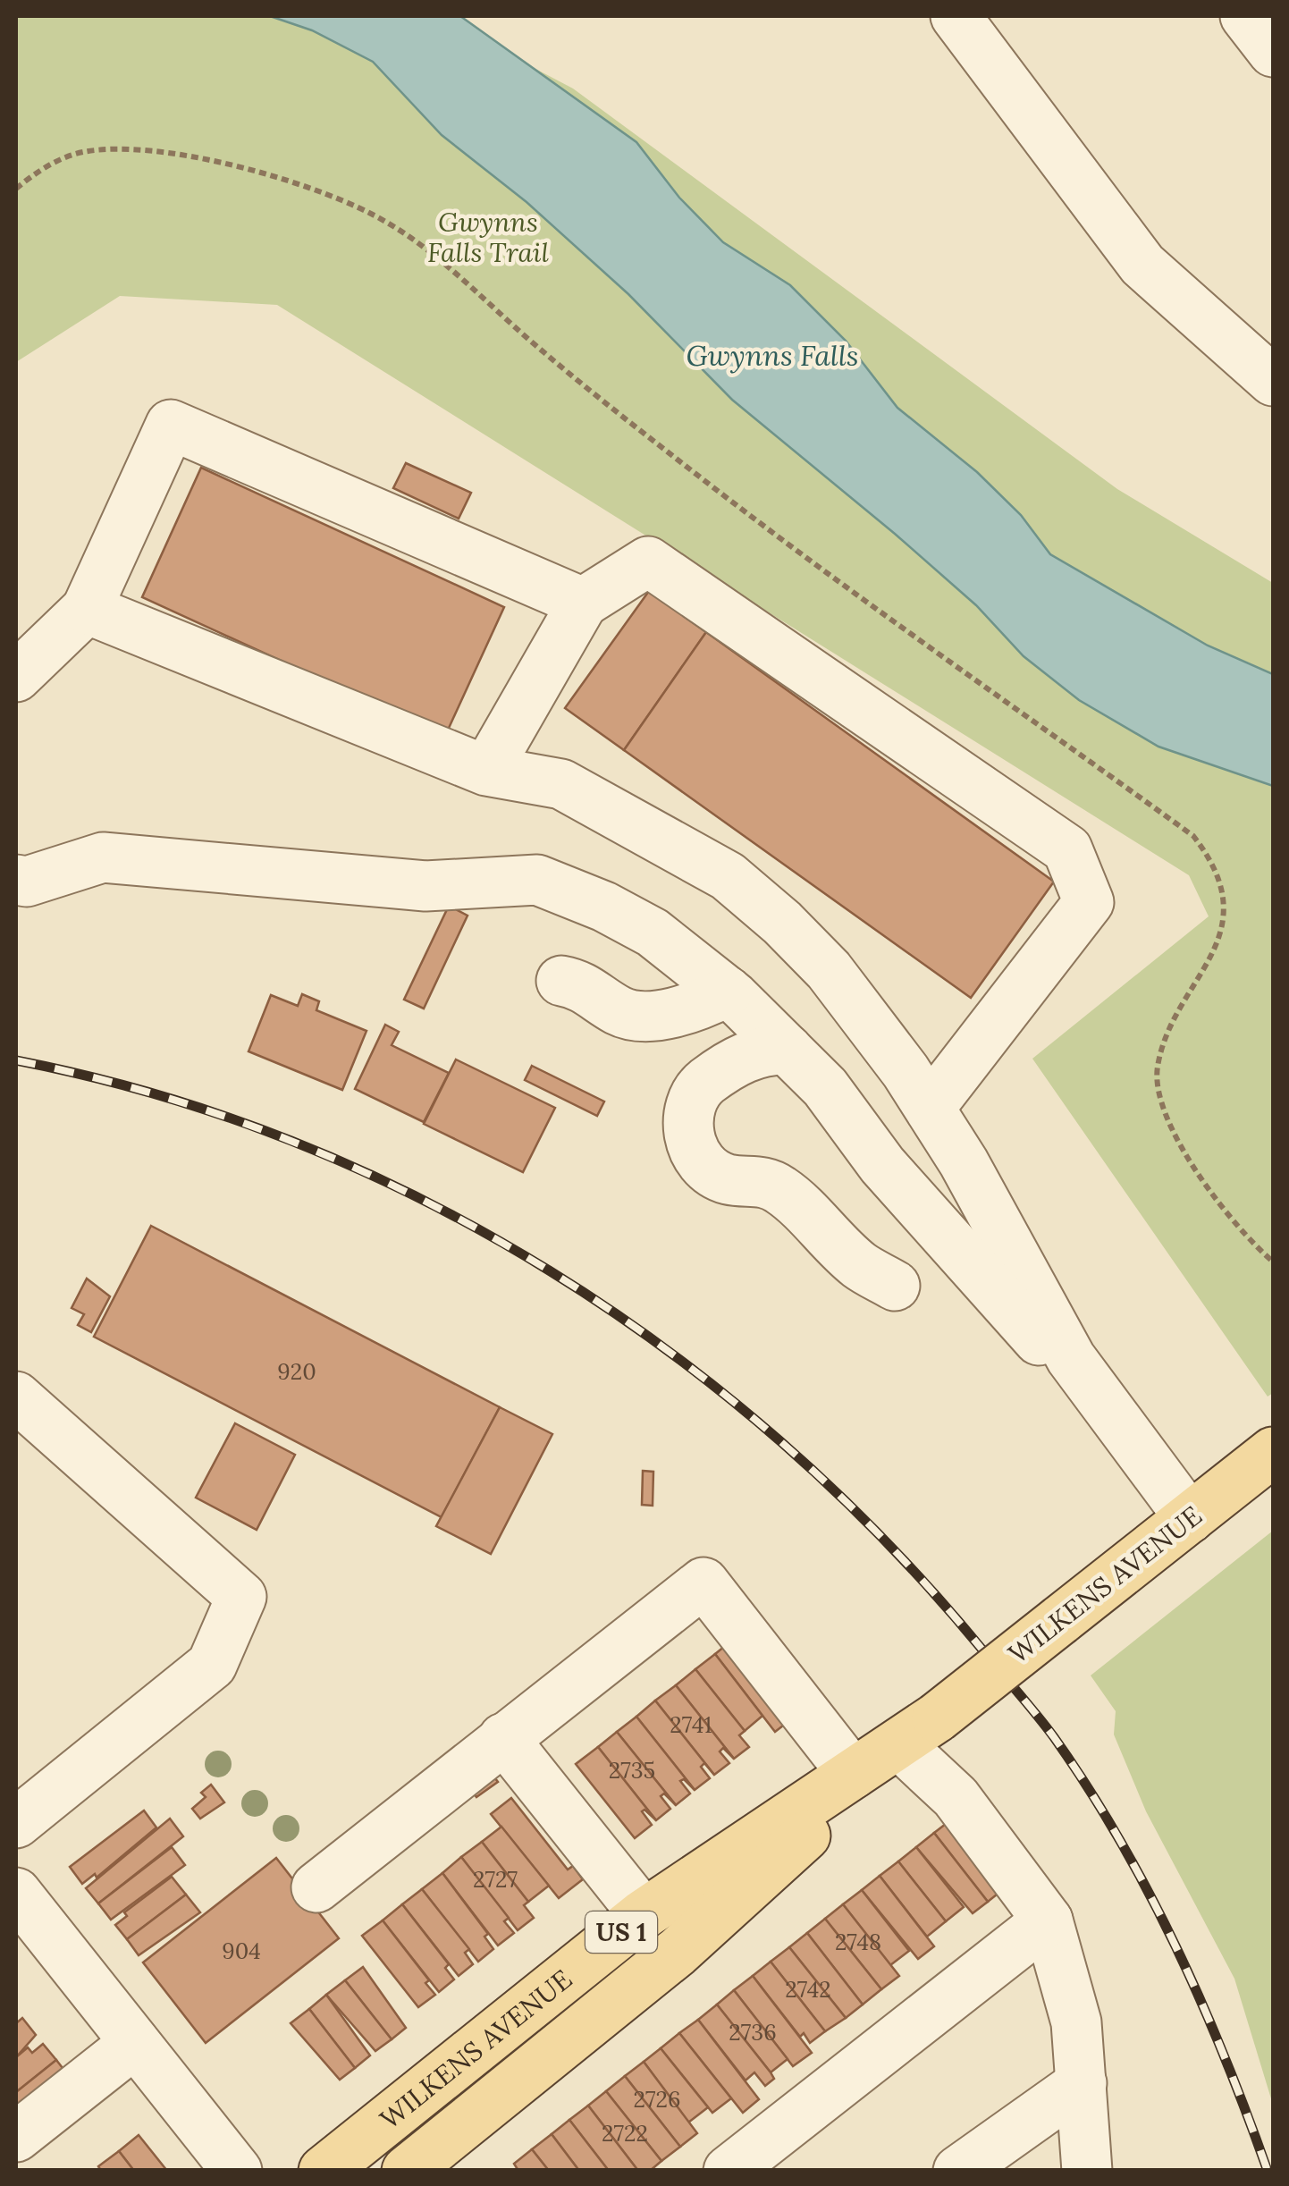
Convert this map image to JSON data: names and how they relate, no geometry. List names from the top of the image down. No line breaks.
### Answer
{"streets":{"main road":["WILKENS AVENUE","US 1"]},"water":["Gwynns Falls"],"parks":["Gwynns Falls Trail"],"house_numbers":["920","2741","2735","2727","2748","904","2742","2736","2726","2722"]}
